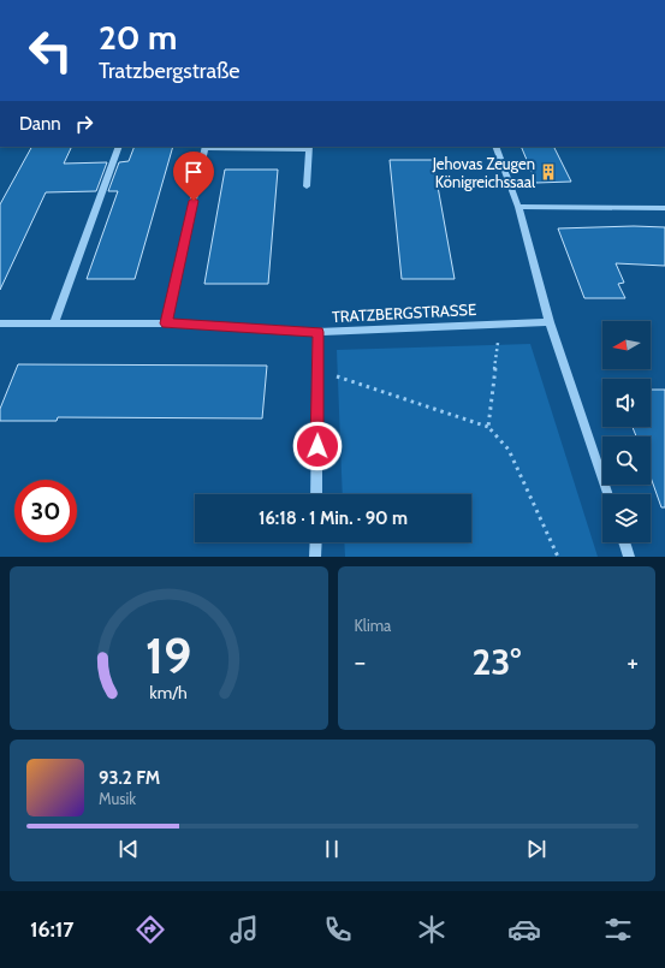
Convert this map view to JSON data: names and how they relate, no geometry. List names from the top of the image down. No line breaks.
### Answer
{"streets":{"street":["TRATZBERGSTRASSE"]},"places":{"building":["Jehovas Zeugen Königreichssaal"]},"north":"left","page":{"turn":["20 m","Tratzbergstraße"],"then":"Dann","limit":"30","trip":"16:18 · 1 Min. · 90 m","tile":"Klima","heat":["−","23°","+"],"song":["93.2 FM","Musik"],"tabs":"16:17","gauge":["19","km/h"]}}
